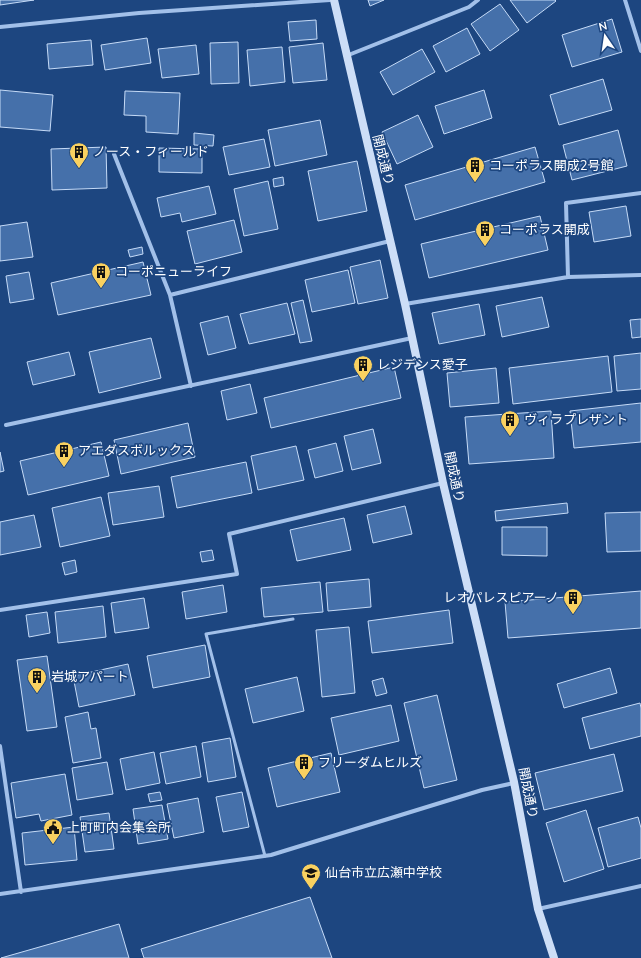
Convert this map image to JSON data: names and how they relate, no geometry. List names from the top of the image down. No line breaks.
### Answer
{"streets":{"street":["開成通り"]},"places":{"building":["ノース・フィールド","コーポラス開成2号館","コーポラス開成","コーポニューライフ","レジデンス愛子","ヴィラプレザント","アエダスボルックス","レオパレスピアーノ","岩城アパート","フリーダムヒルズ"],"public building":["上町町内会集会所"],"school or university":["仙台市立広瀬中学校"]},"north":"top"}
